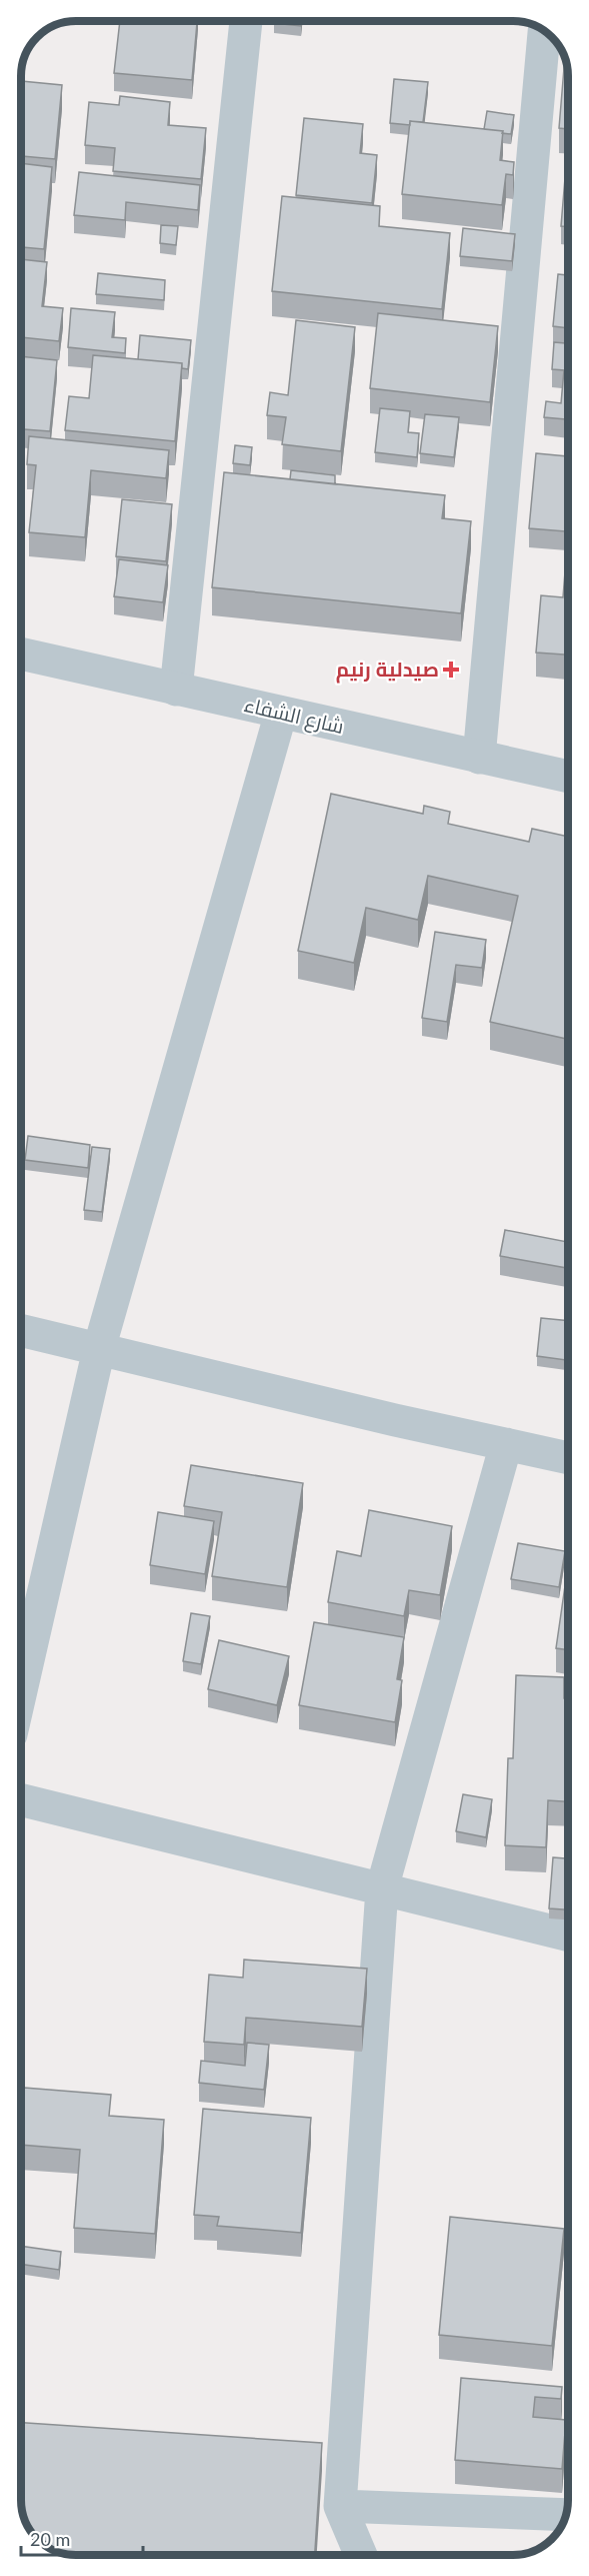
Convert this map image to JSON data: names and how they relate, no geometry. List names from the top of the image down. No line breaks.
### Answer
{"streets":{"street":["شارع الشفاء"]},"places":{"health":["صيدلية رنيم"]},"scale_bar":"20 m"}
